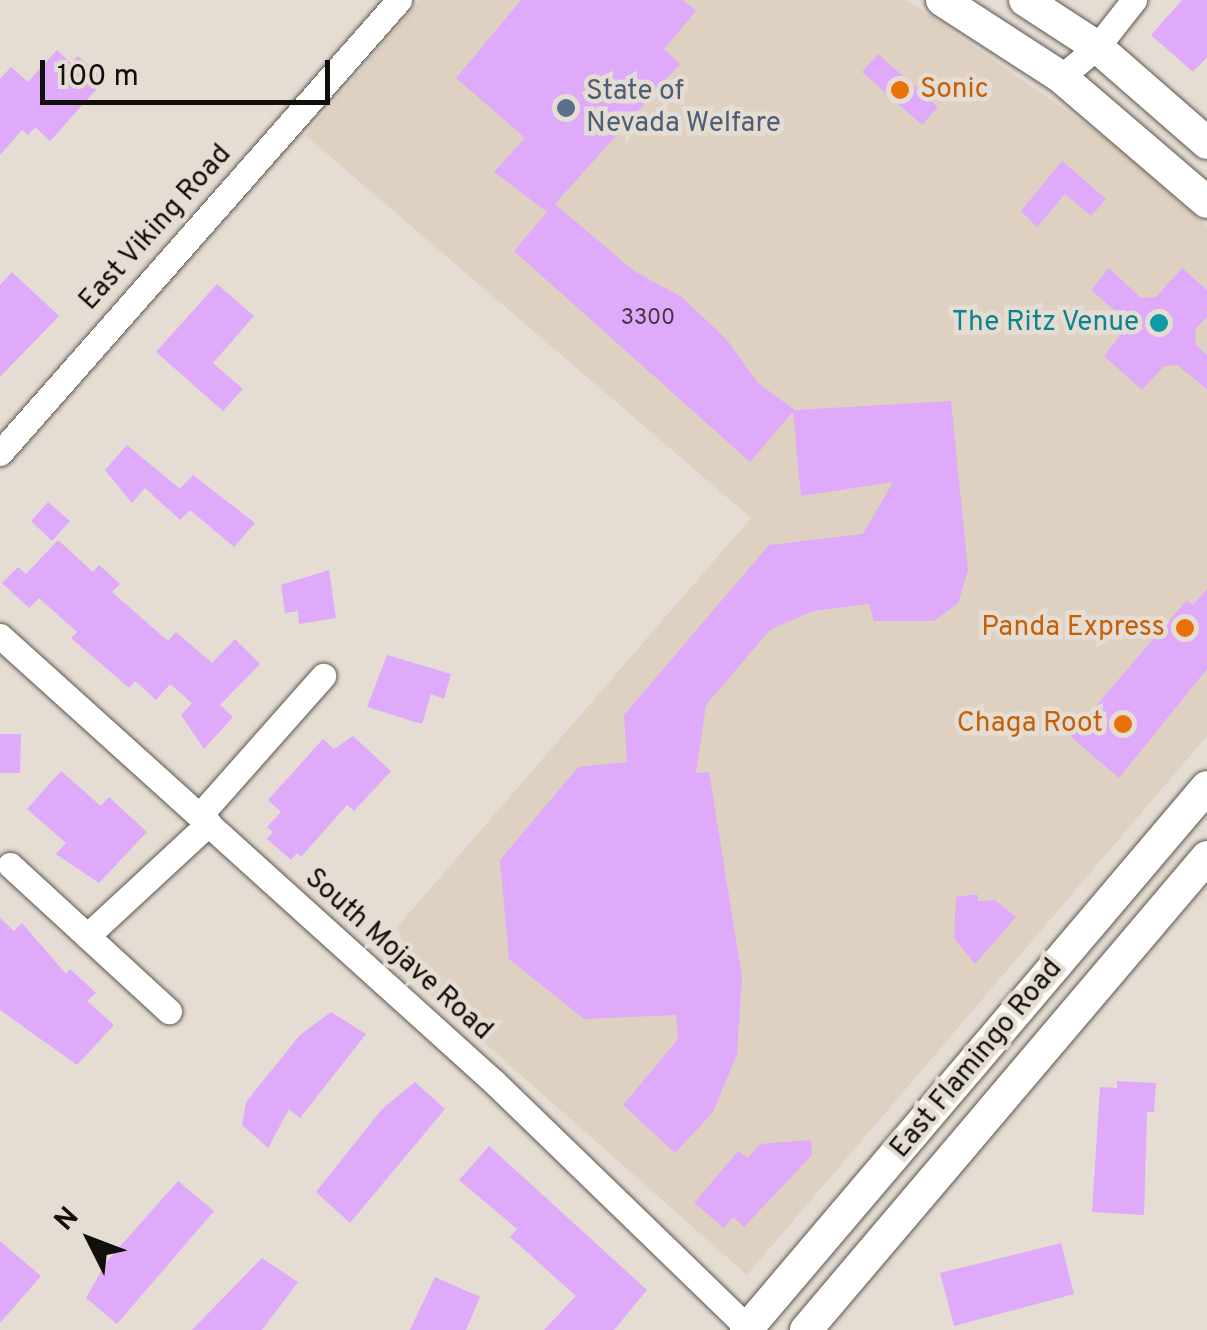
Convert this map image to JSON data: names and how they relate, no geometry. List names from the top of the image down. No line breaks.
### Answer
{"streets":{"main road":["East Flamingo Road"],"street":["East Viking Road","South Mojave Road"]},"crossings":[["South Mojave Road","East Flamingo Road"]],"places":["Sonic","State of Nevada Welfare","The Ritz Venue","Panda Express","Chaga Root"],"house_numbers":["3300"],"scale_bar":"100 m","north":"top left"}
